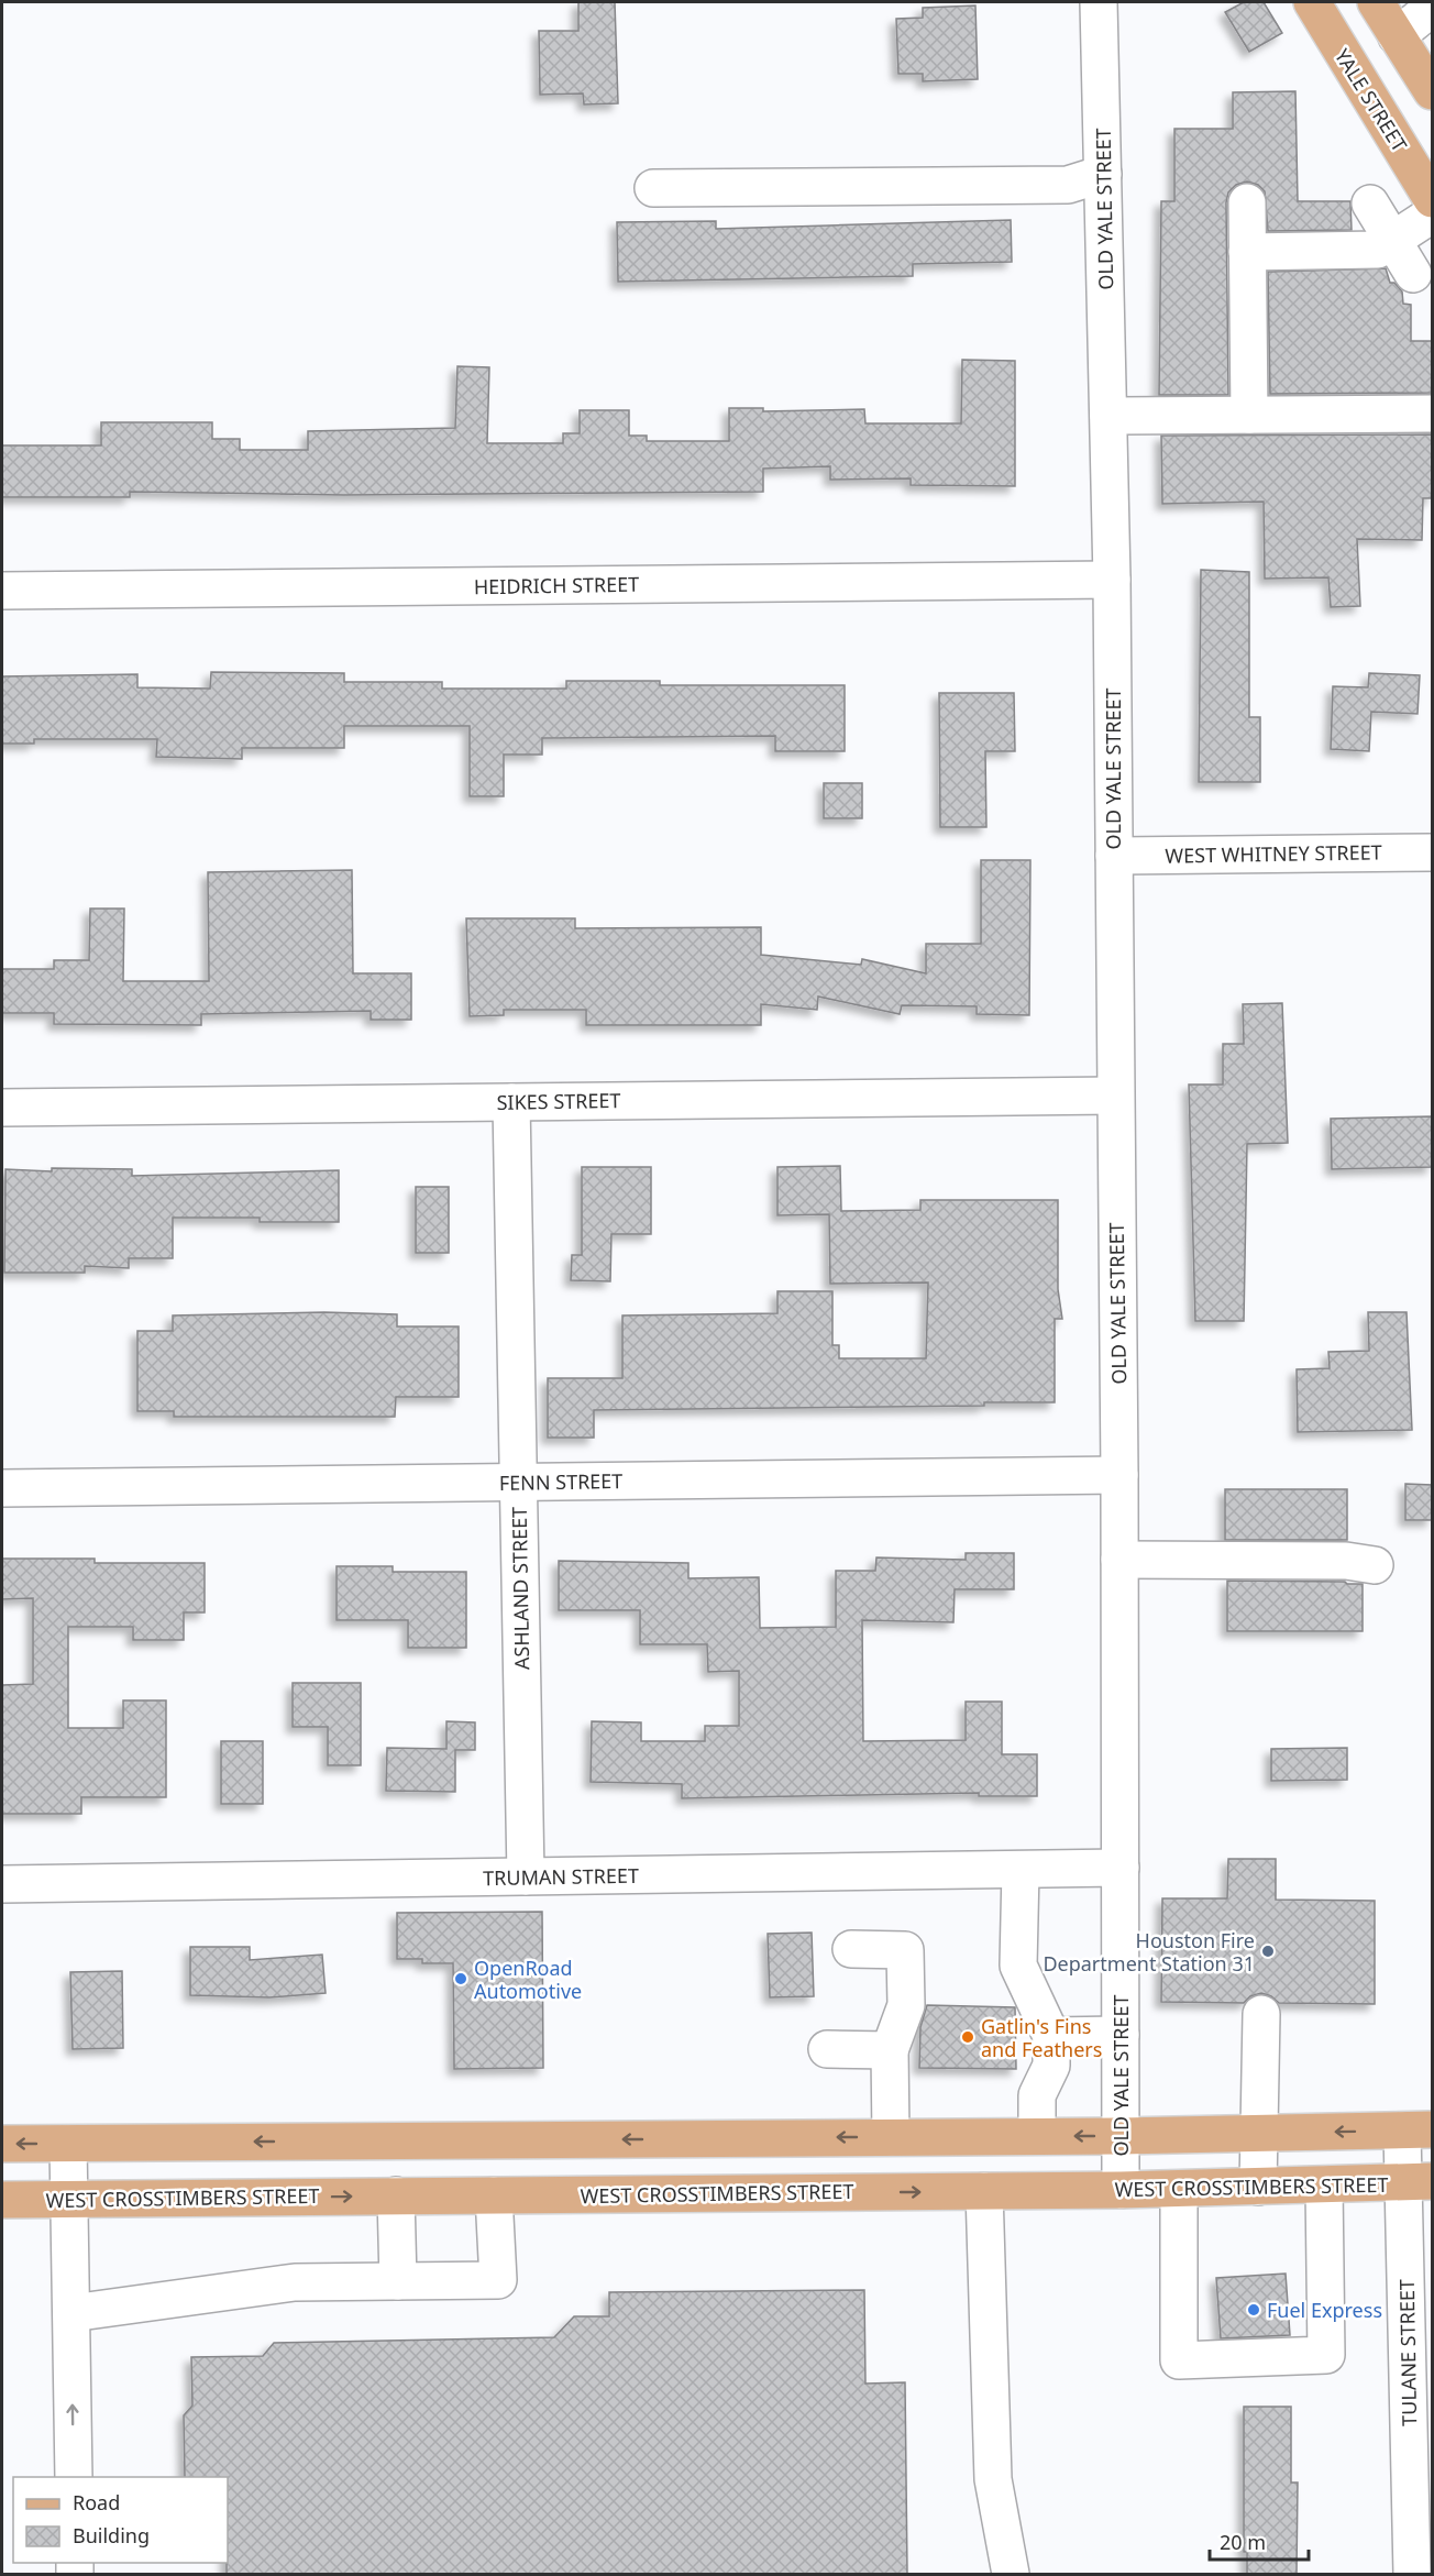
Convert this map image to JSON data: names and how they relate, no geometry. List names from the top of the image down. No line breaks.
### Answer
{"streets":{"main road":["YALE STREET","WEST CROSSTIMBERS STREET"],"street":["OLD YALE STREET","HEIDRICH STREET","WEST WHITNEY STREET","SIKES STREET","FENN STREET","ASHLAND STREET","TRUMAN STREET","TULANE STREET"]},"crossings":[["OLD YALE STREET","HEIDRICH STREET"],["OLD YALE STREET","WEST WHITNEY STREET"],["OLD YALE STREET","SIKES STREET"],["OLD YALE STREET","FENN STREET"],["OLD YALE STREET","TRUMAN STREET"],["OLD YALE STREET","WEST CROSSTIMBERS STREET"],["SIKES STREET","ASHLAND STREET"],["FENN STREET","ASHLAND STREET"],["ASHLAND STREET","TRUMAN STREET"],["WEST CROSSTIMBERS STREET","TULANE STREET"]],"places":["Houston Fire Department Station 31","OpenRoad Automotive","Gatlin's Fins and Feathers","Fuel Express"],"legend":["Road","Building"],"scale_bar":"20 m"}
